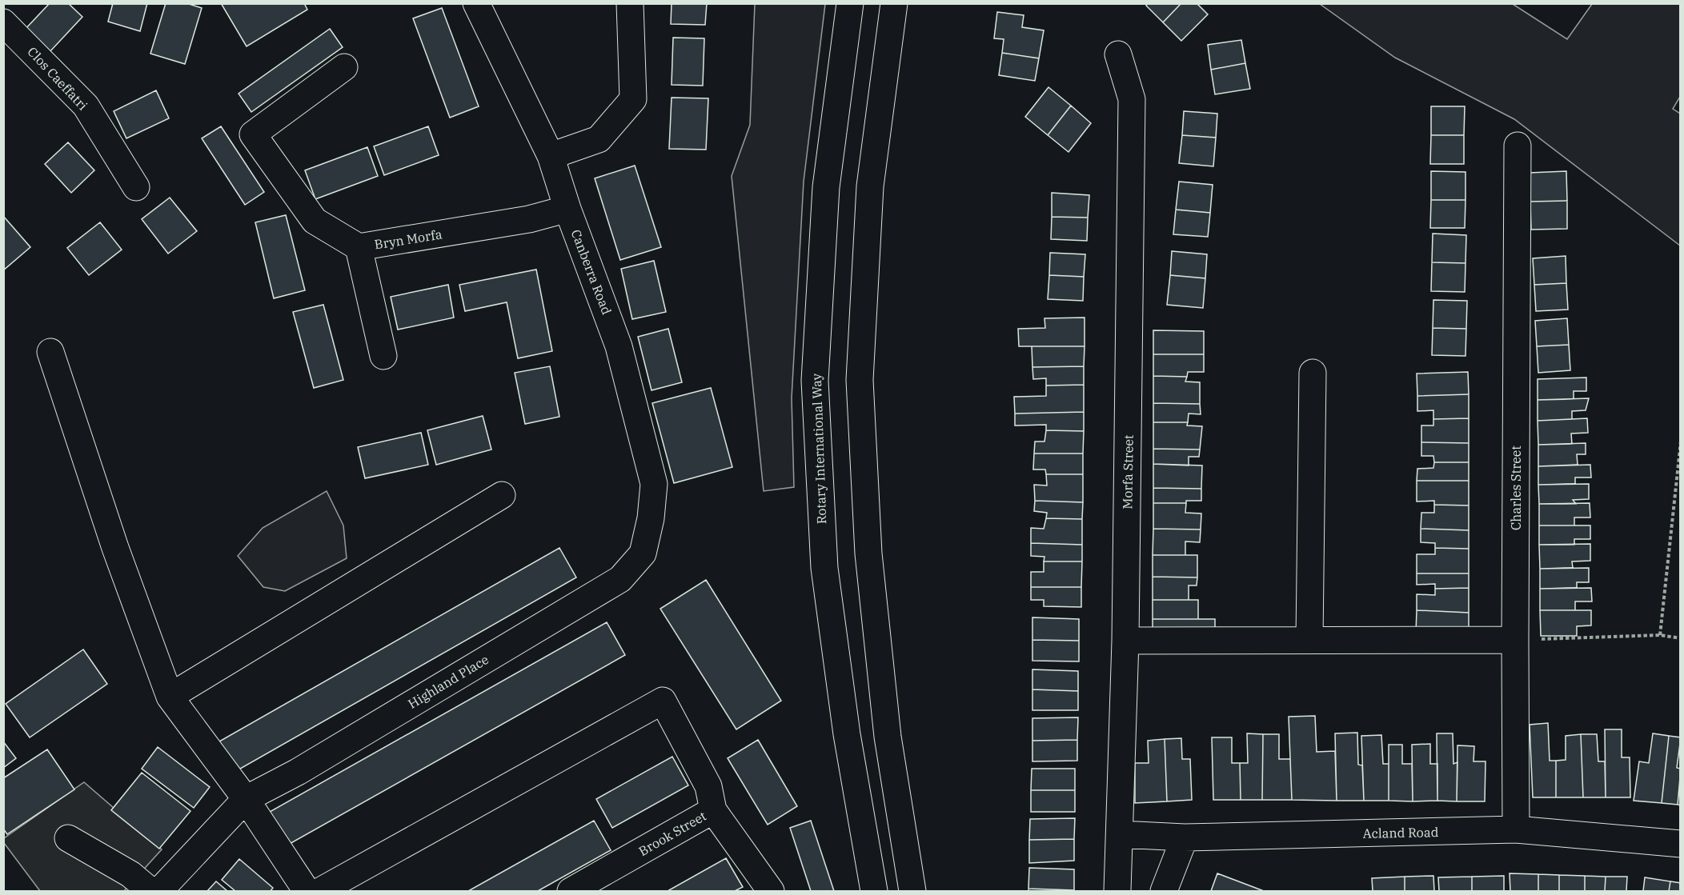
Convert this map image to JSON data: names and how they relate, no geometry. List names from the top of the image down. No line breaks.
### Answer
{"streets":{"street":["Clos Caeffatri","Bryn Morfa","Canberra Road","Rotary International Way","Morfa Street","Charles Street","Highland Place","Acland Road","Brook Street"]},"crossings":[["Bryn Morfa","Canberra Road"],["Canberra Road","Highland Place"],["Morfa Street","Acland Road"],["Charles Street","Acland Road"]]}
